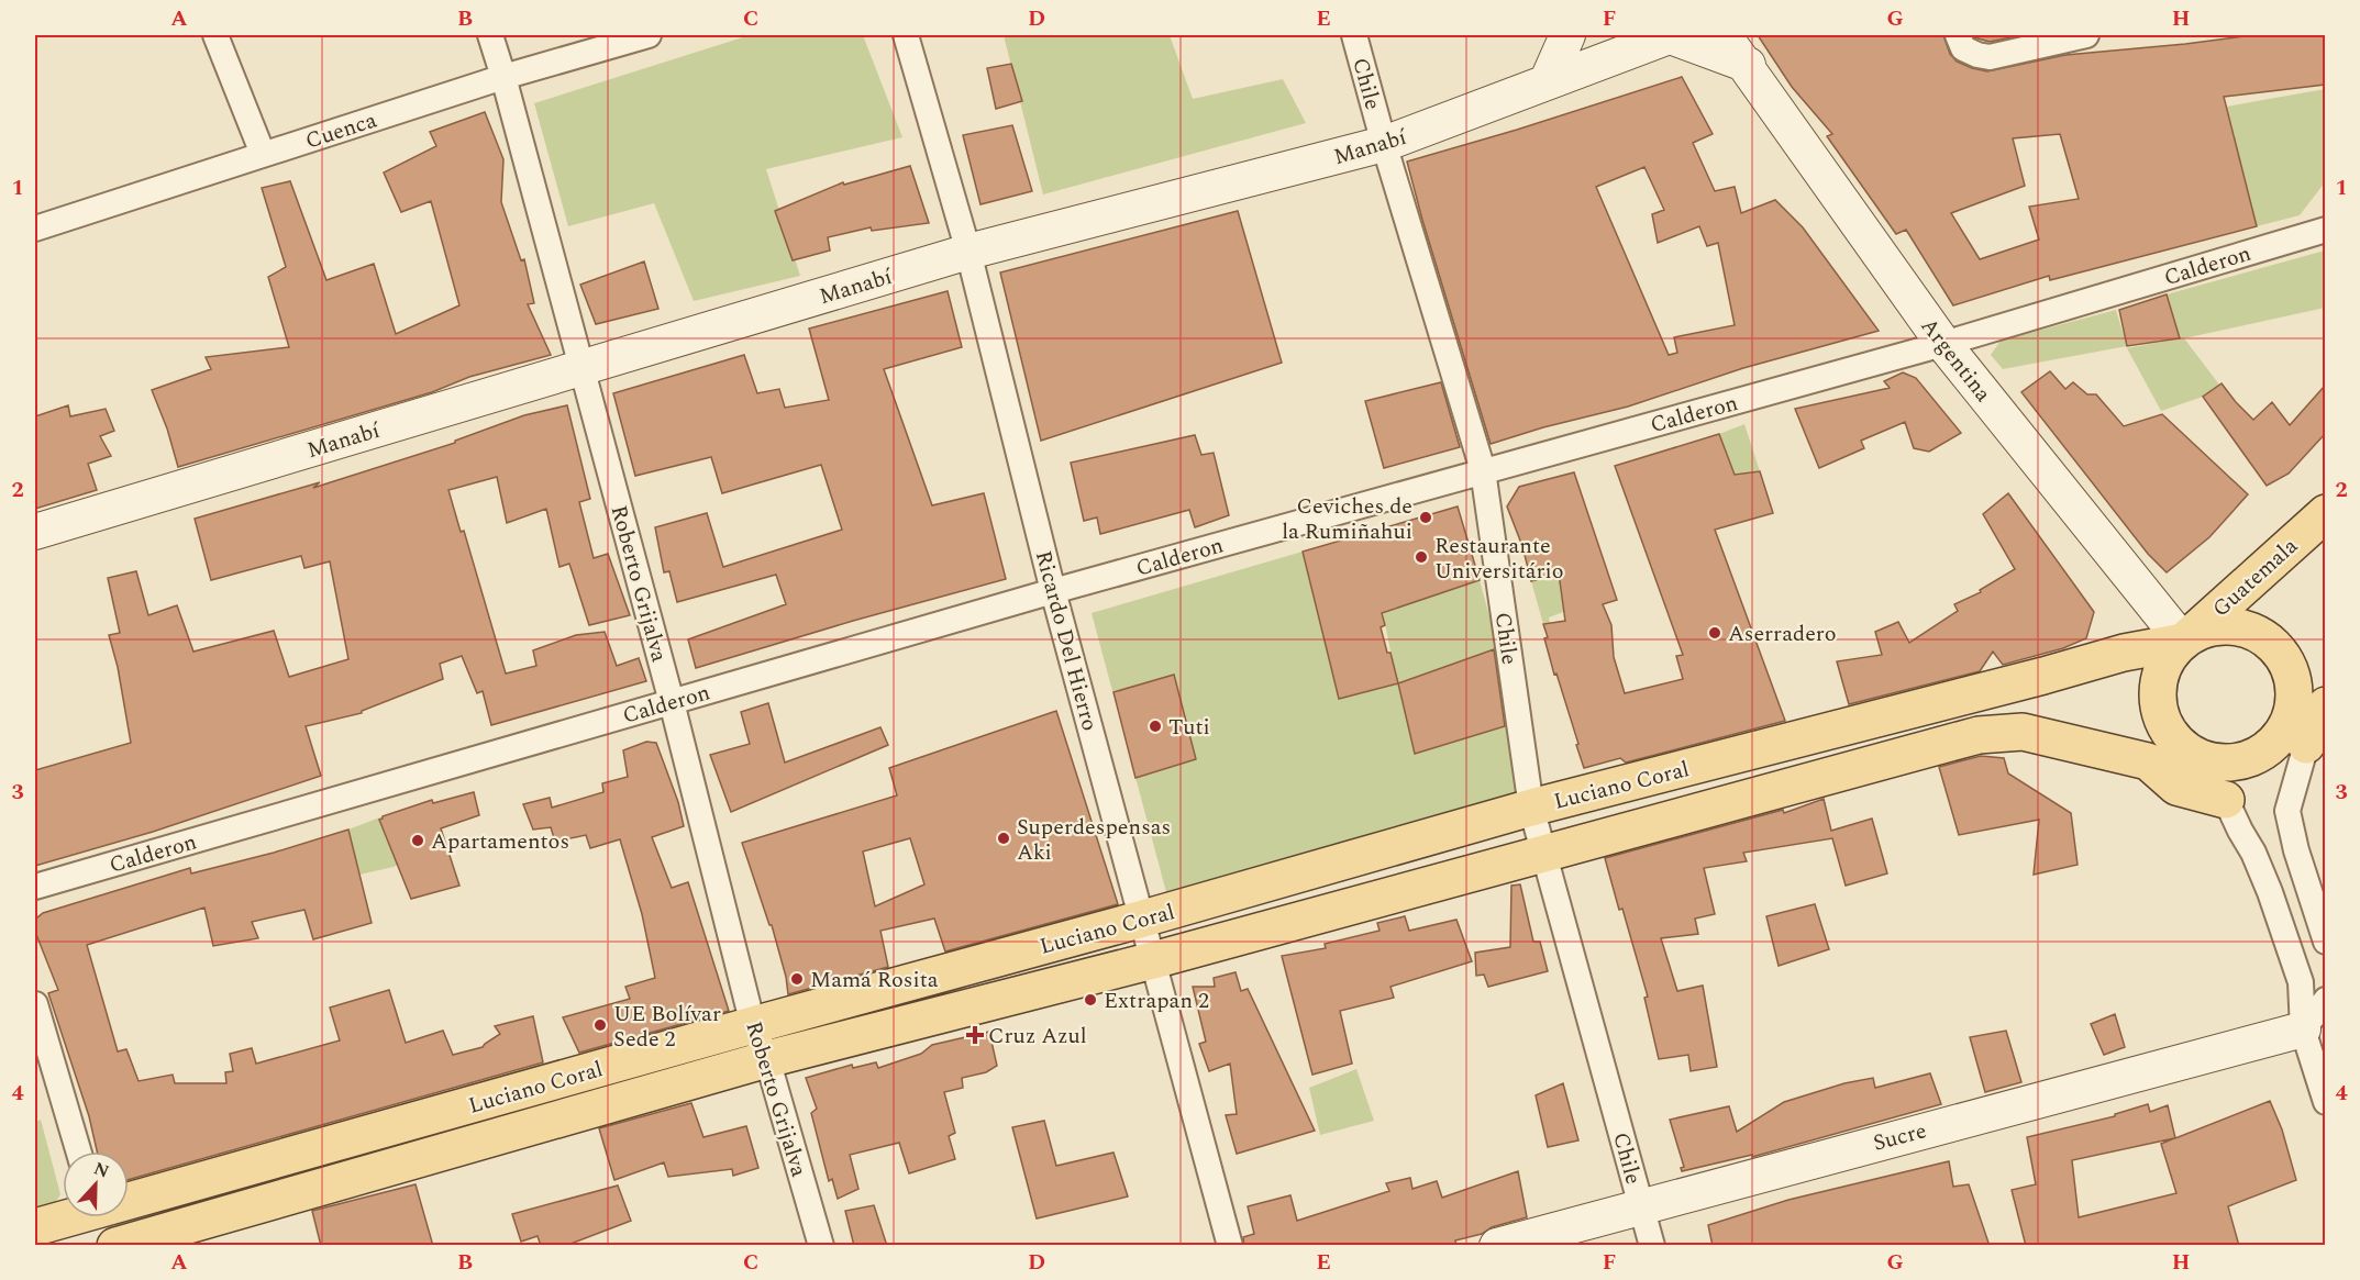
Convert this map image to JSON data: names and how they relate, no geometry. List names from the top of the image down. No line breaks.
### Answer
{"streets":{"main road":["Guatemala","Luciano Coral"],"street":["Chile","Cuenca","Manabí","Calderon","Argentina","Roberto Grijalva","Ricardo Del Hierro","Sucre"]},"crossings":[["Chile","Manabí"],["Chile","Calderon"],["Chile","Luciano Coral"],["Chile","Sucre"],["Cuenca","Roberto Grijalva"],["Manabí","Roberto Grijalva"],["Manabí","Ricardo Del Hierro"],["Calderon","Argentina"],["Calderon","Roberto Grijalva"],["Calderon","Ricardo Del Hierro"],["Argentina","Guatemala"],["Argentina","Luciano Coral"],["Guatemala","Luciano Coral"],["Roberto Grijalva","Luciano Coral"],["Ricardo Del Hierro","Luciano Coral"]],"places":{"other":["Ceviches de la Rumiñahui","Restaurante Universitário","Aserradero","Tuti","Superdespensas Aki","Apartamentos","Mamá Rosita","Extrapan 2","UE Bolívar Sede 2"],"health":["Cruz Azul"]},"north":"top","grid":{"columns":["A","B","C","D","E","F","G","H"],"rows":["1","2","3","4"]}}
